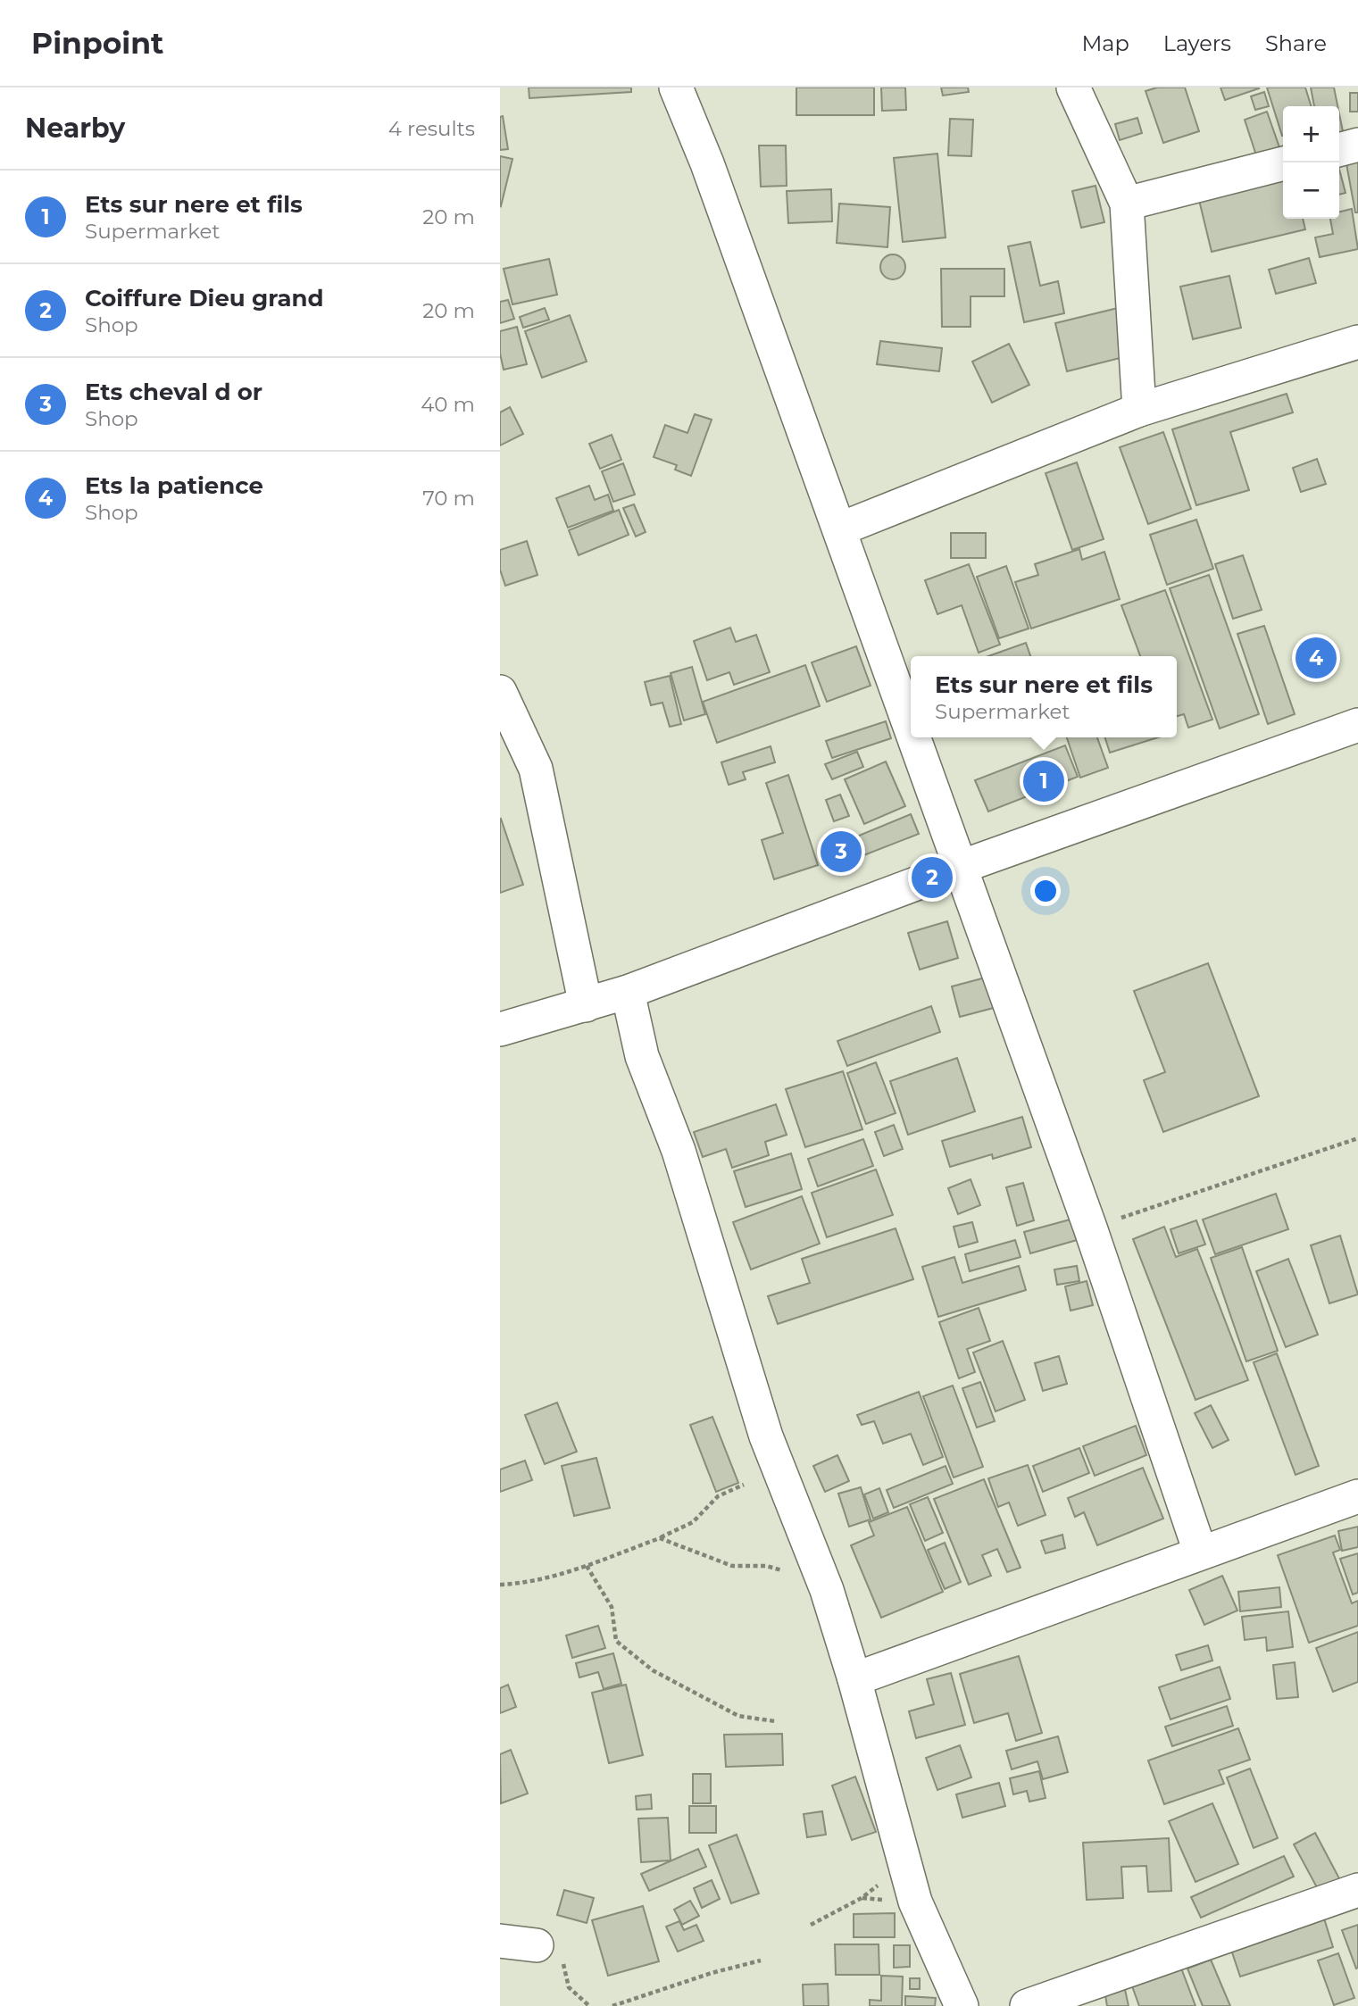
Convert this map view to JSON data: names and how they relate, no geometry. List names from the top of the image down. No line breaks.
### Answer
{"page":{"header":"Pinpoint","nav":["Map","Layers","Share"],"heading":["Nearby","4 results"],"map_buttons":["+","−"],"list":[{"mark":"1","name":"Ets sur nere et fils","note":"Supermarket","value":"20 m"},{"mark":"2","name":"Coiffure Dieu grand","note":"Shop","value":"20 m"},{"mark":"3","name":"Ets cheval d or","note":"Shop","value":"40 m"},{"mark":"4","name":"Ets la patience","note":"Shop","value":"70 m"}],"pins":["4","1","3","2"],"popup":["Ets sur nere et fils","Supermarket"]}}
